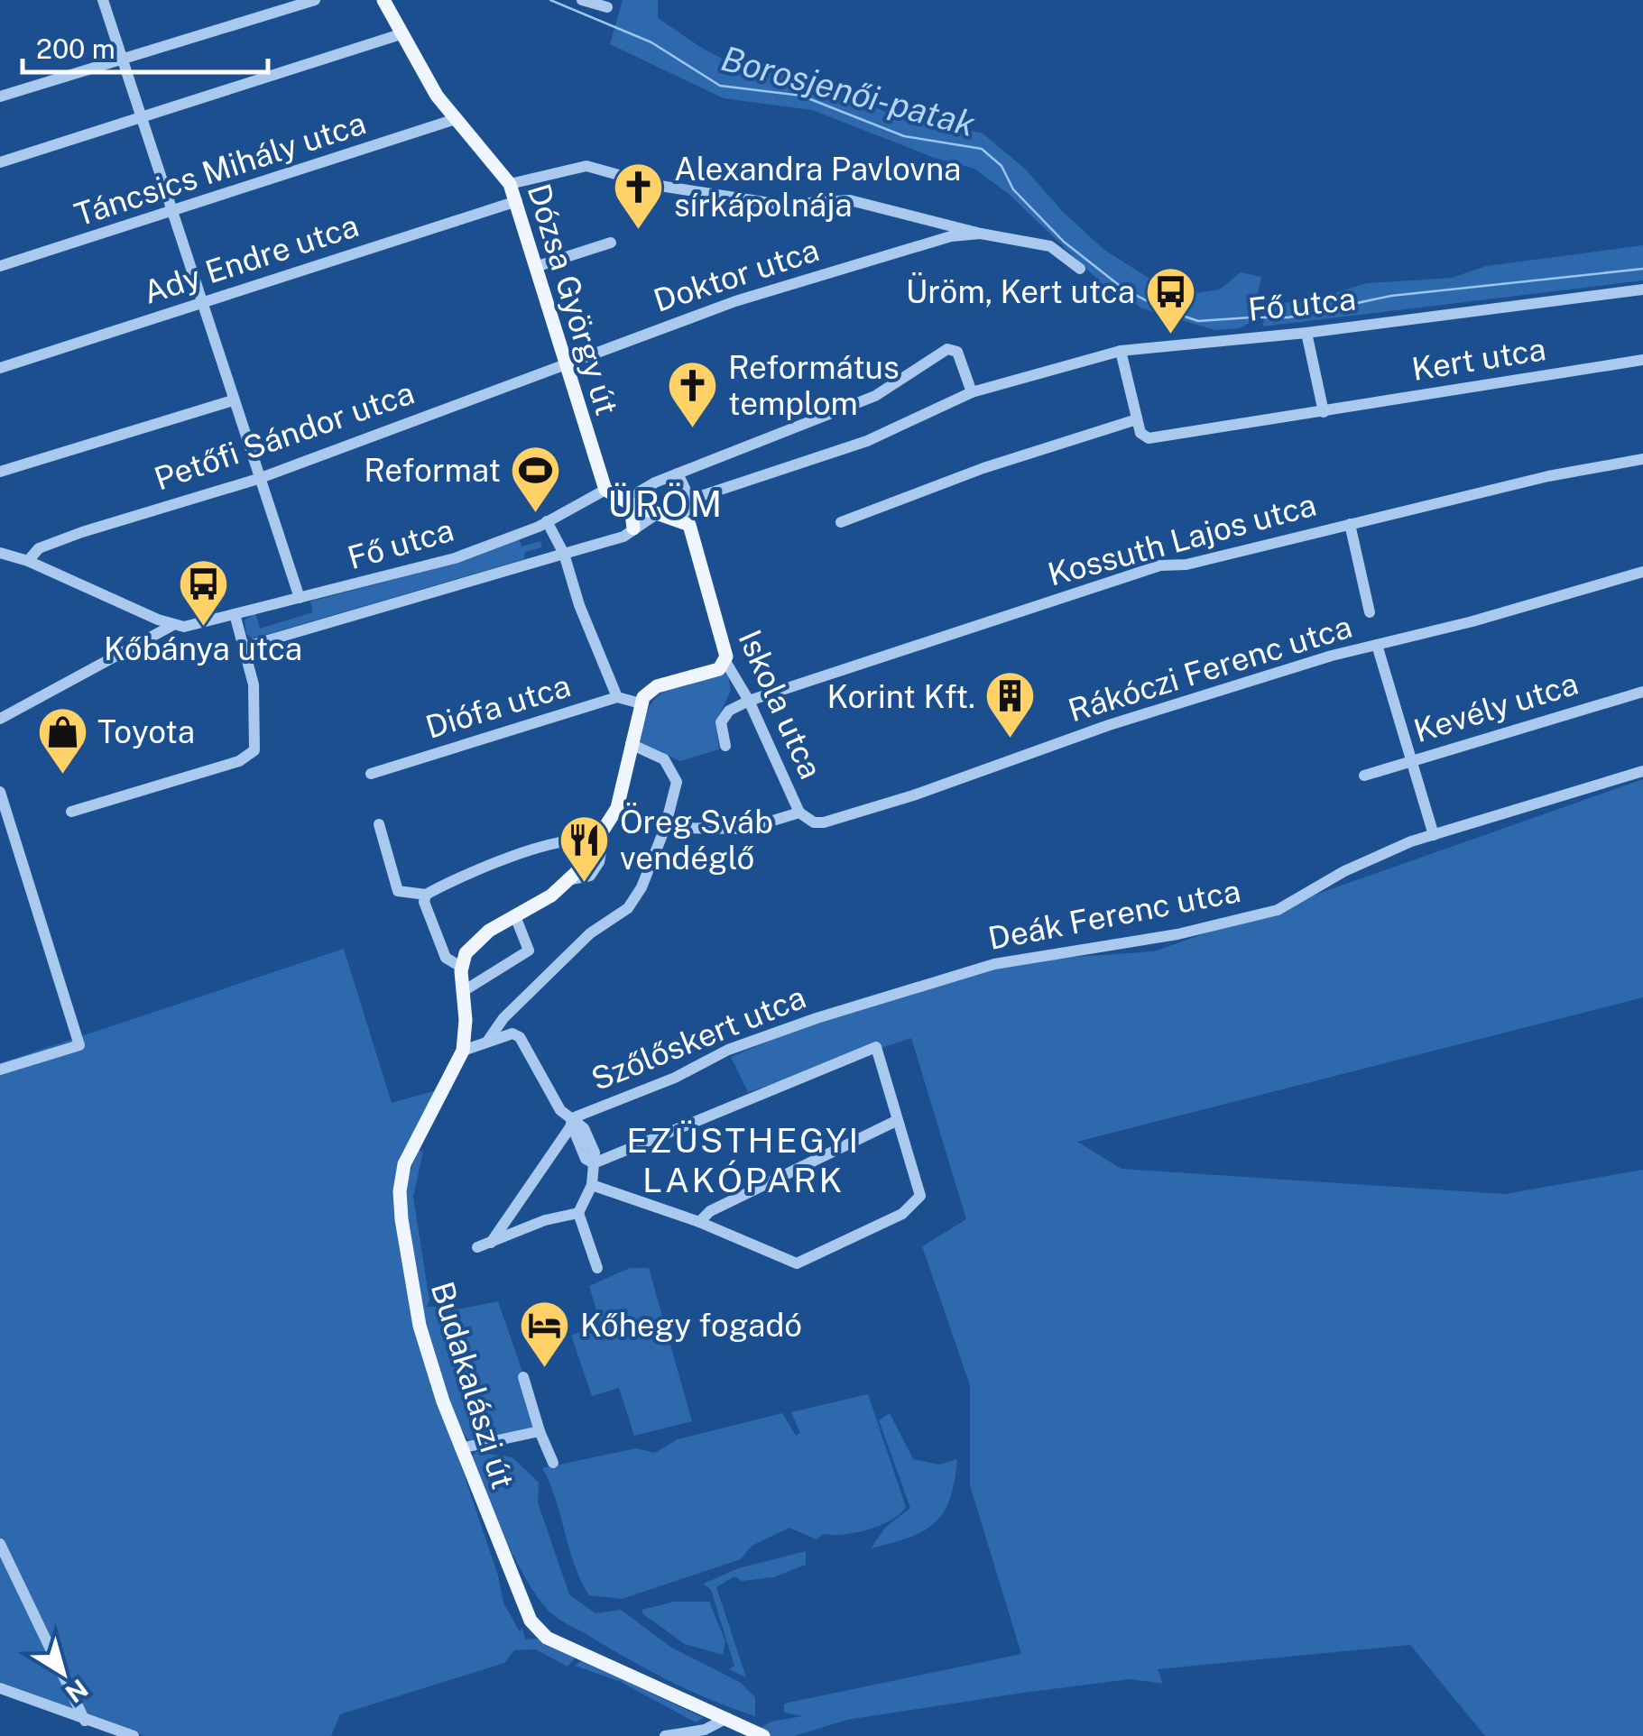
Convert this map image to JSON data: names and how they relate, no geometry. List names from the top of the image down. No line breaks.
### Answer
{"streets":{"main road":["Dózsa György út","Iskola utca","Budakalászi út"],"street":["Táncsics Mihály utca","Ady Endre utca","Doktor utca","Fő utca","Kert utca","Petőfi Sándor utca","Kossuth Lajos utca","Rákóczi Ferenc utca","Diófa utca","Kevély utca","Deák Ferenc utca","Szőlőskert utca"]},"crossings":[["Táncsics Mihály utca","Dózsa György út"],["Ady Endre utca","Dózsa György út"],["Doktor utca","Dózsa György út"],["Doktor utca","Petőfi Sándor utca"],["Dózsa György út","Fő utca"],["Dózsa György út","Petőfi Sándor utca"],["Kossuth Lajos utca","Iskola utca"],["Rákóczi Ferenc utca","Iskola utca"],["Deák Ferenc utca","Szőlőskert utca"]],"districts":["ÜRÖM","EZÜSTHEGYI LAKÓPARK"],"water":["Borosjenői-patak"],"places":{"church":["Alexandra Pavlovna sírkápolnája","Református templom"],"bus stop":["Üröm, Kert utca","Kőbánya utca"],"sports":["Reformat"],"building":["Korint Kft."],"shop":["Toyota"],"restaurant":["Öreg Sváb vendéglő"],"hotel":["Kőhegy fogadó"]},"scale_bar":"200 m","north":"bottom right"}
